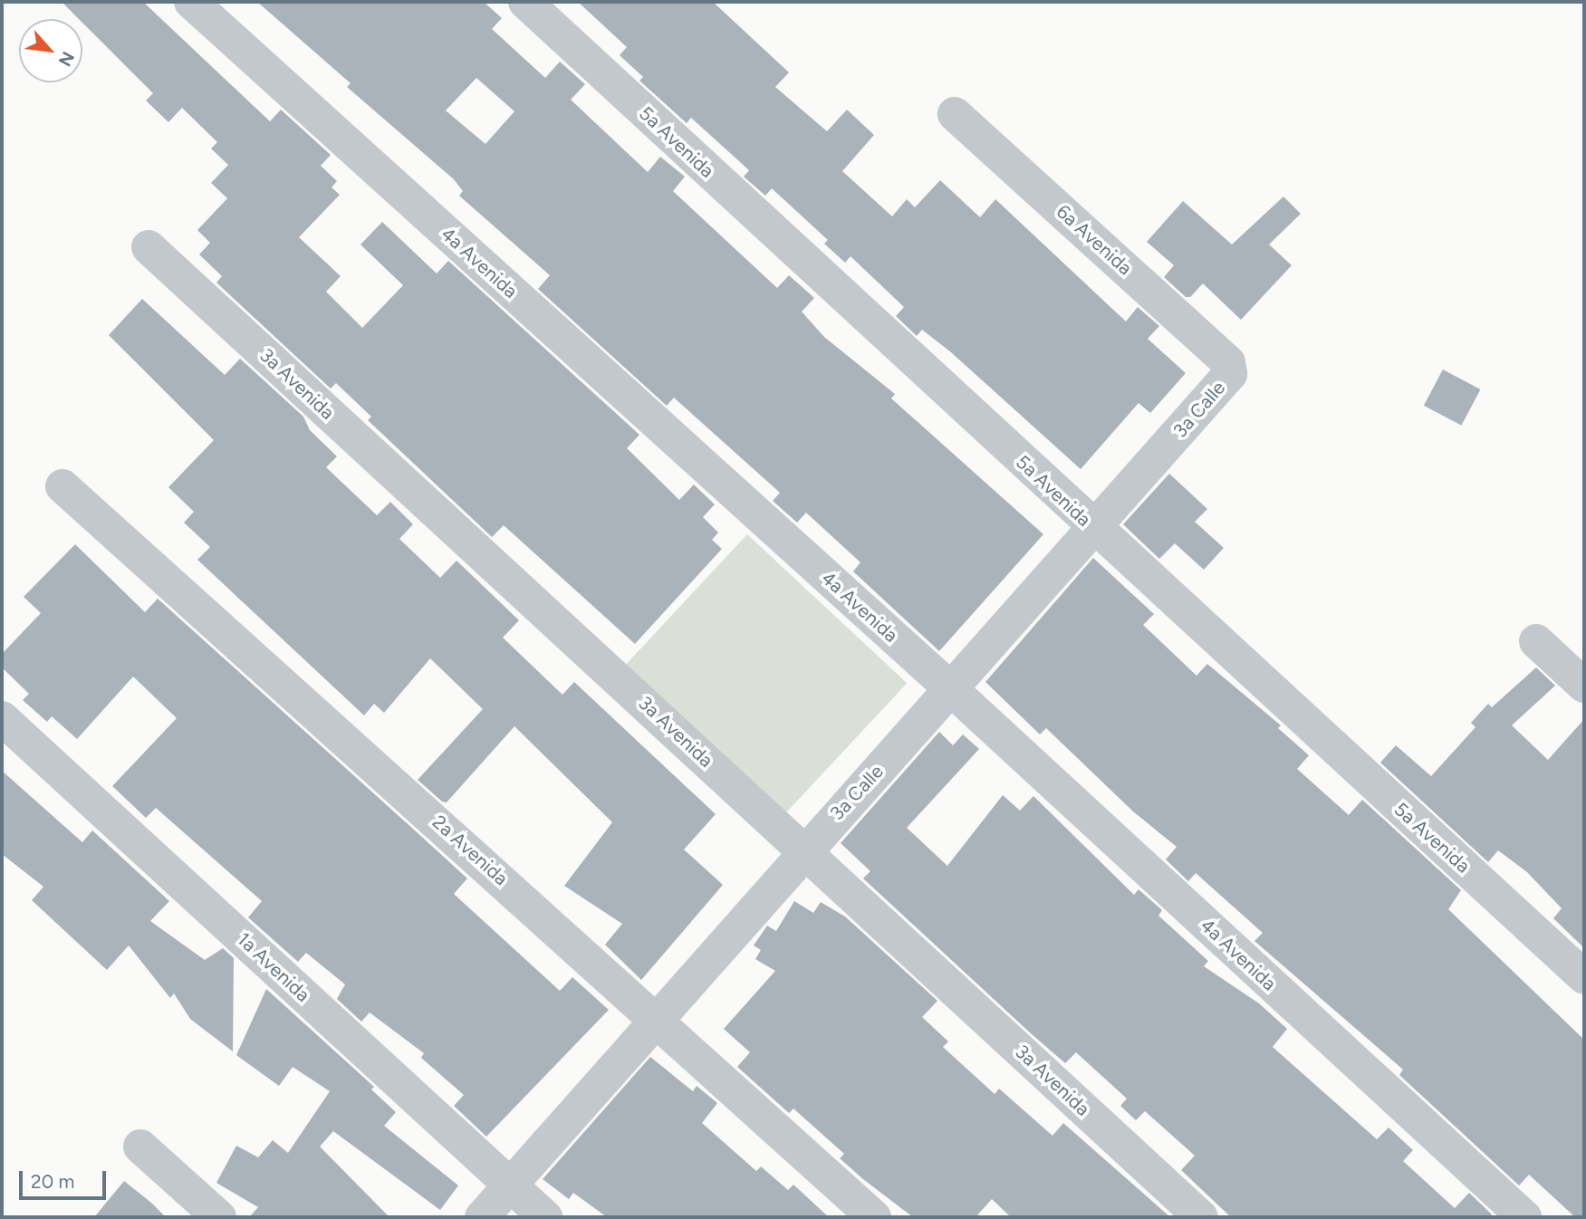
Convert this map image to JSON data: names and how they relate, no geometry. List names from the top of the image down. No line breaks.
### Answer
{"streets":{"street":["5a Avenida","6a Avenida","4a Avenida","3a Avenida","3a Calle","2a Avenida","1a Avenida"]},"crossings":[["5a Avenida","3a Calle"],["6a Avenida","3a Calle"],["4a Avenida","3a Calle"],["3a Avenida","3a Calle"],["3a Calle","2a Avenida"],["3a Calle","1a Avenida"]],"scale_bar":"20 m","north":"bottom right"}
